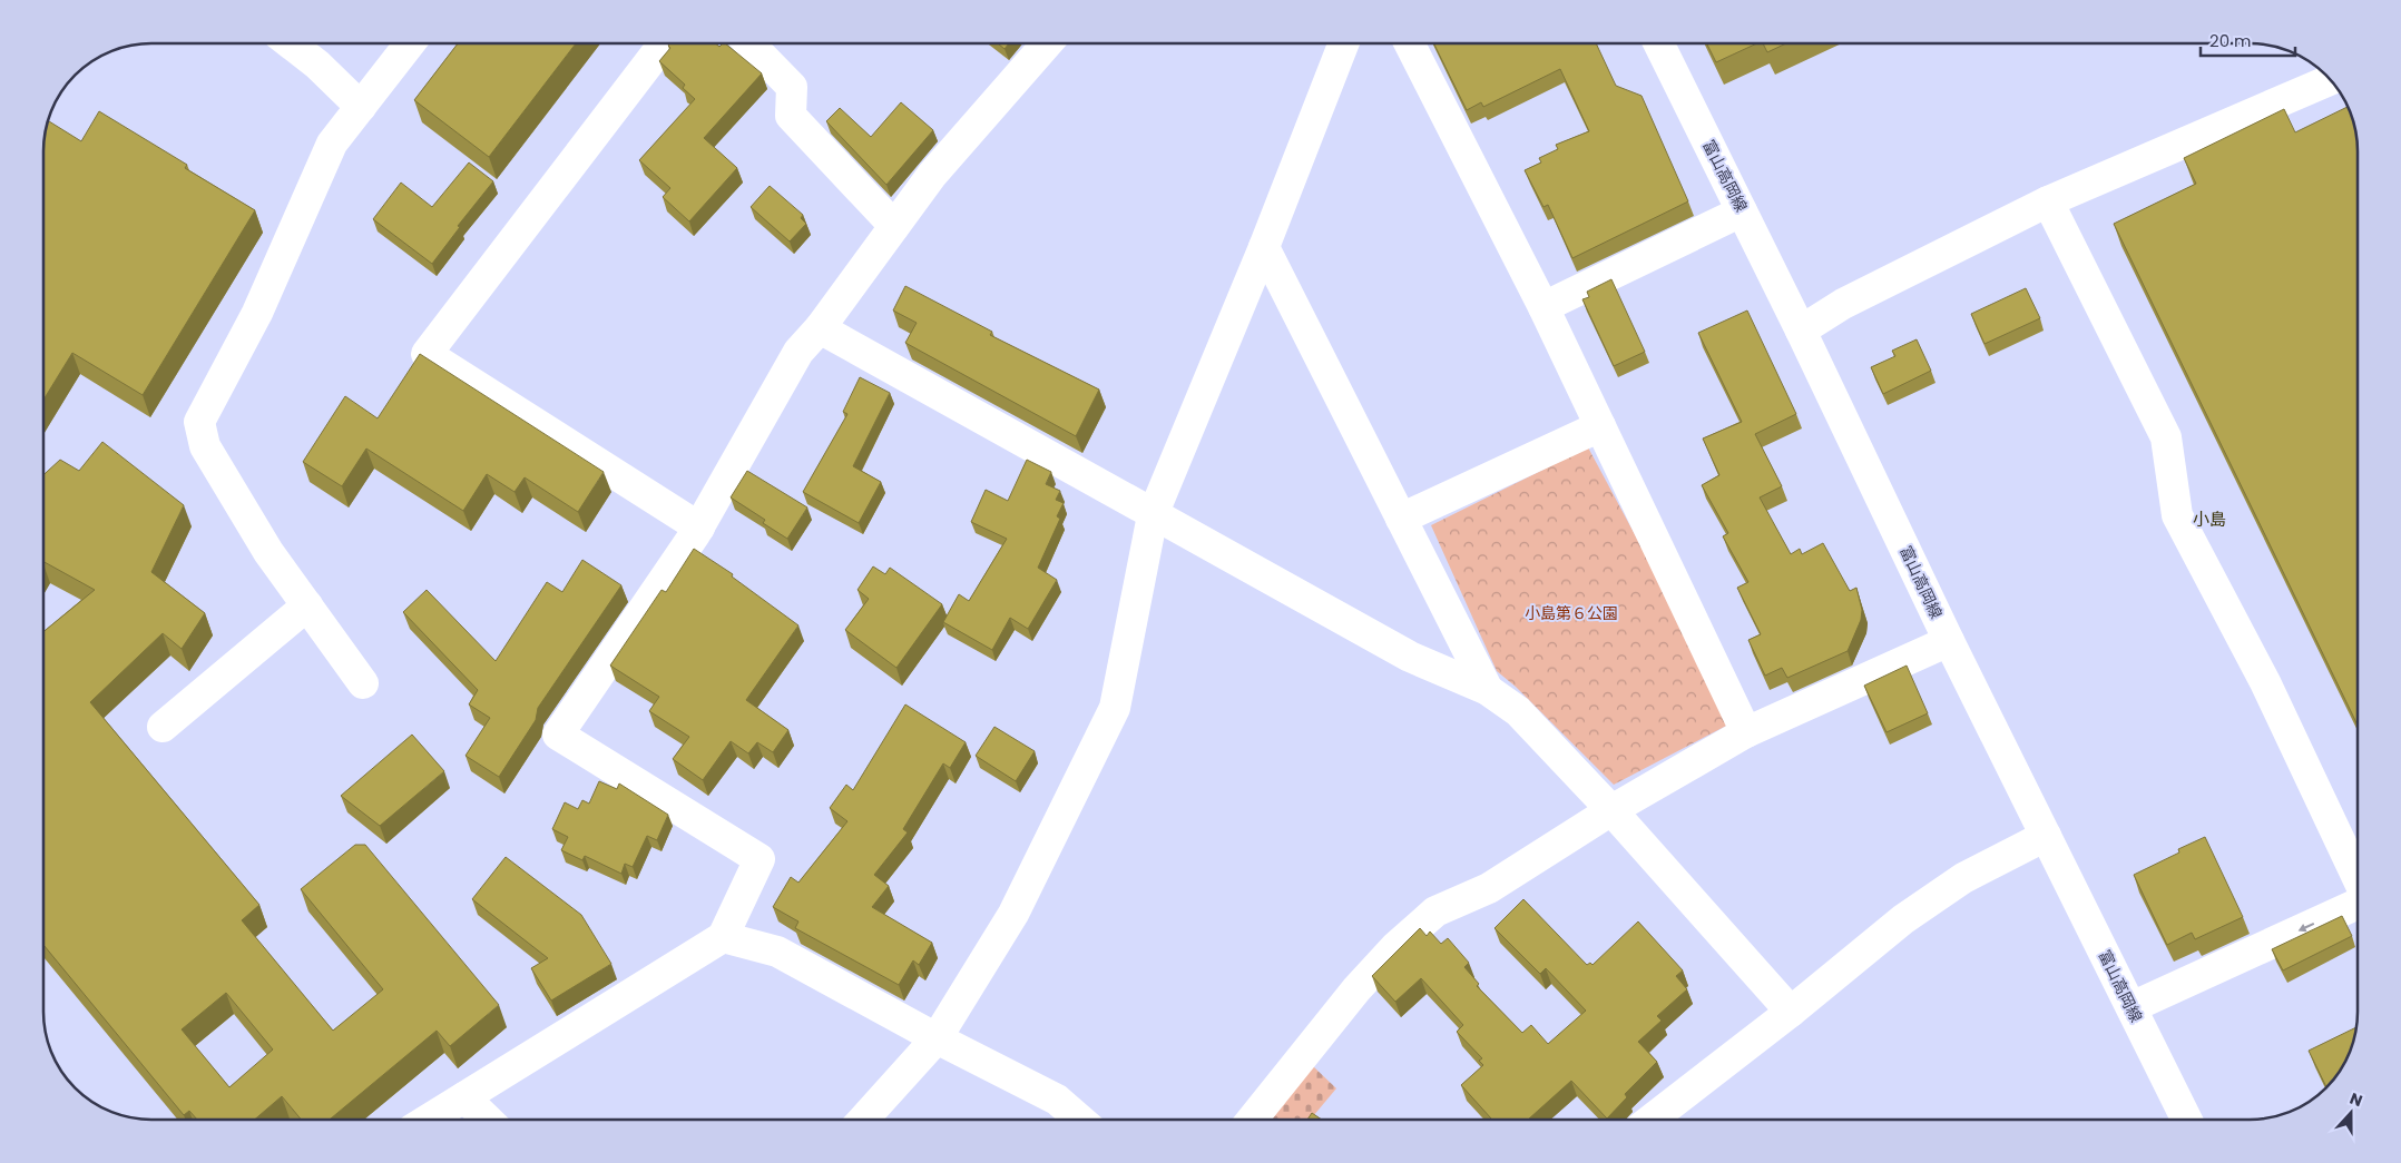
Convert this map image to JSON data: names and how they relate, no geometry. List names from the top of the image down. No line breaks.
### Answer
{"streets":{"street":["富山高岡線"]},"districts":["小島"],"parks":["小島第６公園"],"scale_bar":"20 m","north":"top"}
